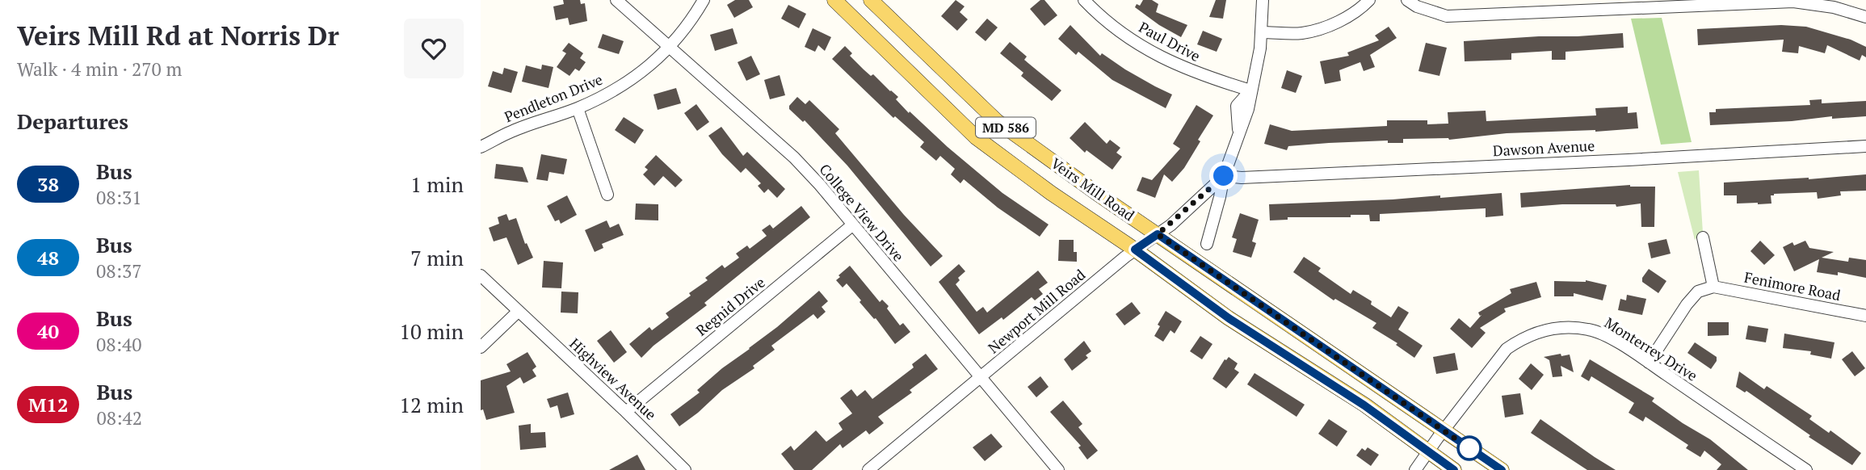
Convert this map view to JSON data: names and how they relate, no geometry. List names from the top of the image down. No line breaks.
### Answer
{"streets":{"main road":["MD 586","Veirs Mill Road"],"street":["Paul Drive","Pendleton Drive","Dawson Avenue","College View Drive","Fenimore Road","Regnid Drive","Newport Mill Road","Monterrey Drive","Highview Avenue"]},"crossings":[["Paul Drive","Newport Mill Road"],["Pendleton Drive","College View Drive"],["Dawson Avenue","Newport Mill Road"],["Veirs Mill Road","Newport Mill Road"],["Veirs Mill Road","Monterrey Drive"],["College View Drive","Regnid Drive"],["College View Drive","Newport Mill Road"],["Regnid Drive","Highview Avenue"]],"lines":["bus line 38"],"page":{"heading":[["Veirs Mill Rd at Norris Dr","Walk · 4 min · 270 m"],"Departures"],"list":[{"mark":"38","name":"Bus","note":"08:31","value":"1 min"},{"mark":"48","name":"Bus","note":"08:37","value":"7 min"},{"mark":"40","name":"Bus","note":"08:40","value":"10 min"},{"mark":"M12","name":"Bus","note":"08:42","value":"12 min"}]}}
